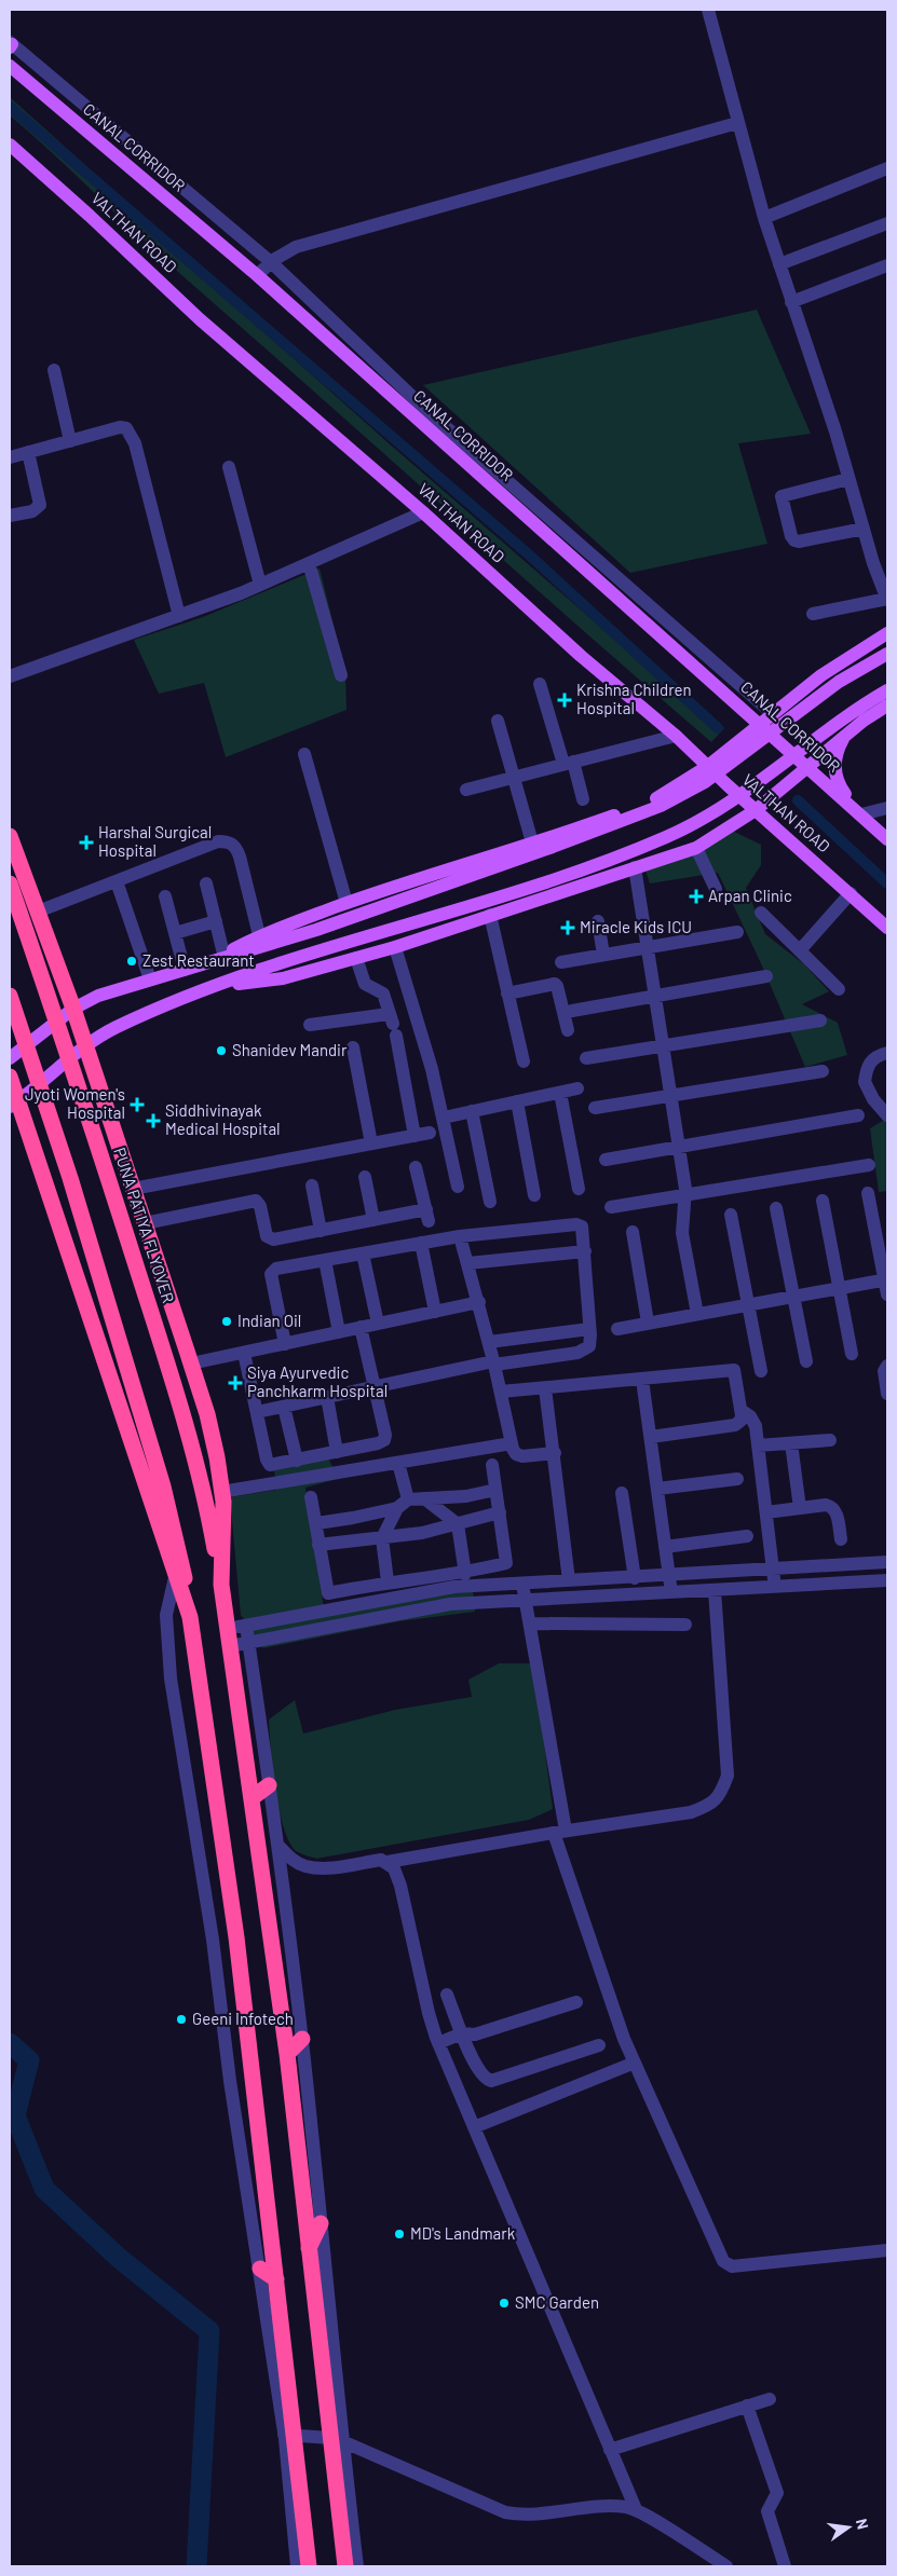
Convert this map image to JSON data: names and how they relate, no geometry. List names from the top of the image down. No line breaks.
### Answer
{"streets":{"highway":["PUNA PATIYA FLYOVER"],"main road":["CANAL CORRIDOR","VALTHAN ROAD"]},"places":{"health":["Krishna Children Hospital","Harshal Surgical Hospital","Arpan Clinic","Miracle Kids ICU","Jyoti Women's Hospital","Siddhivinayak Medical Hospital","Siya Ayurvedic Panchkarm Hospital"],"other":["Zest Restaurant","Shanidev Mandir","Indian Oil","Geeni Infotech","MD's Landmark","SMC Garden"]},"north":"right"}
